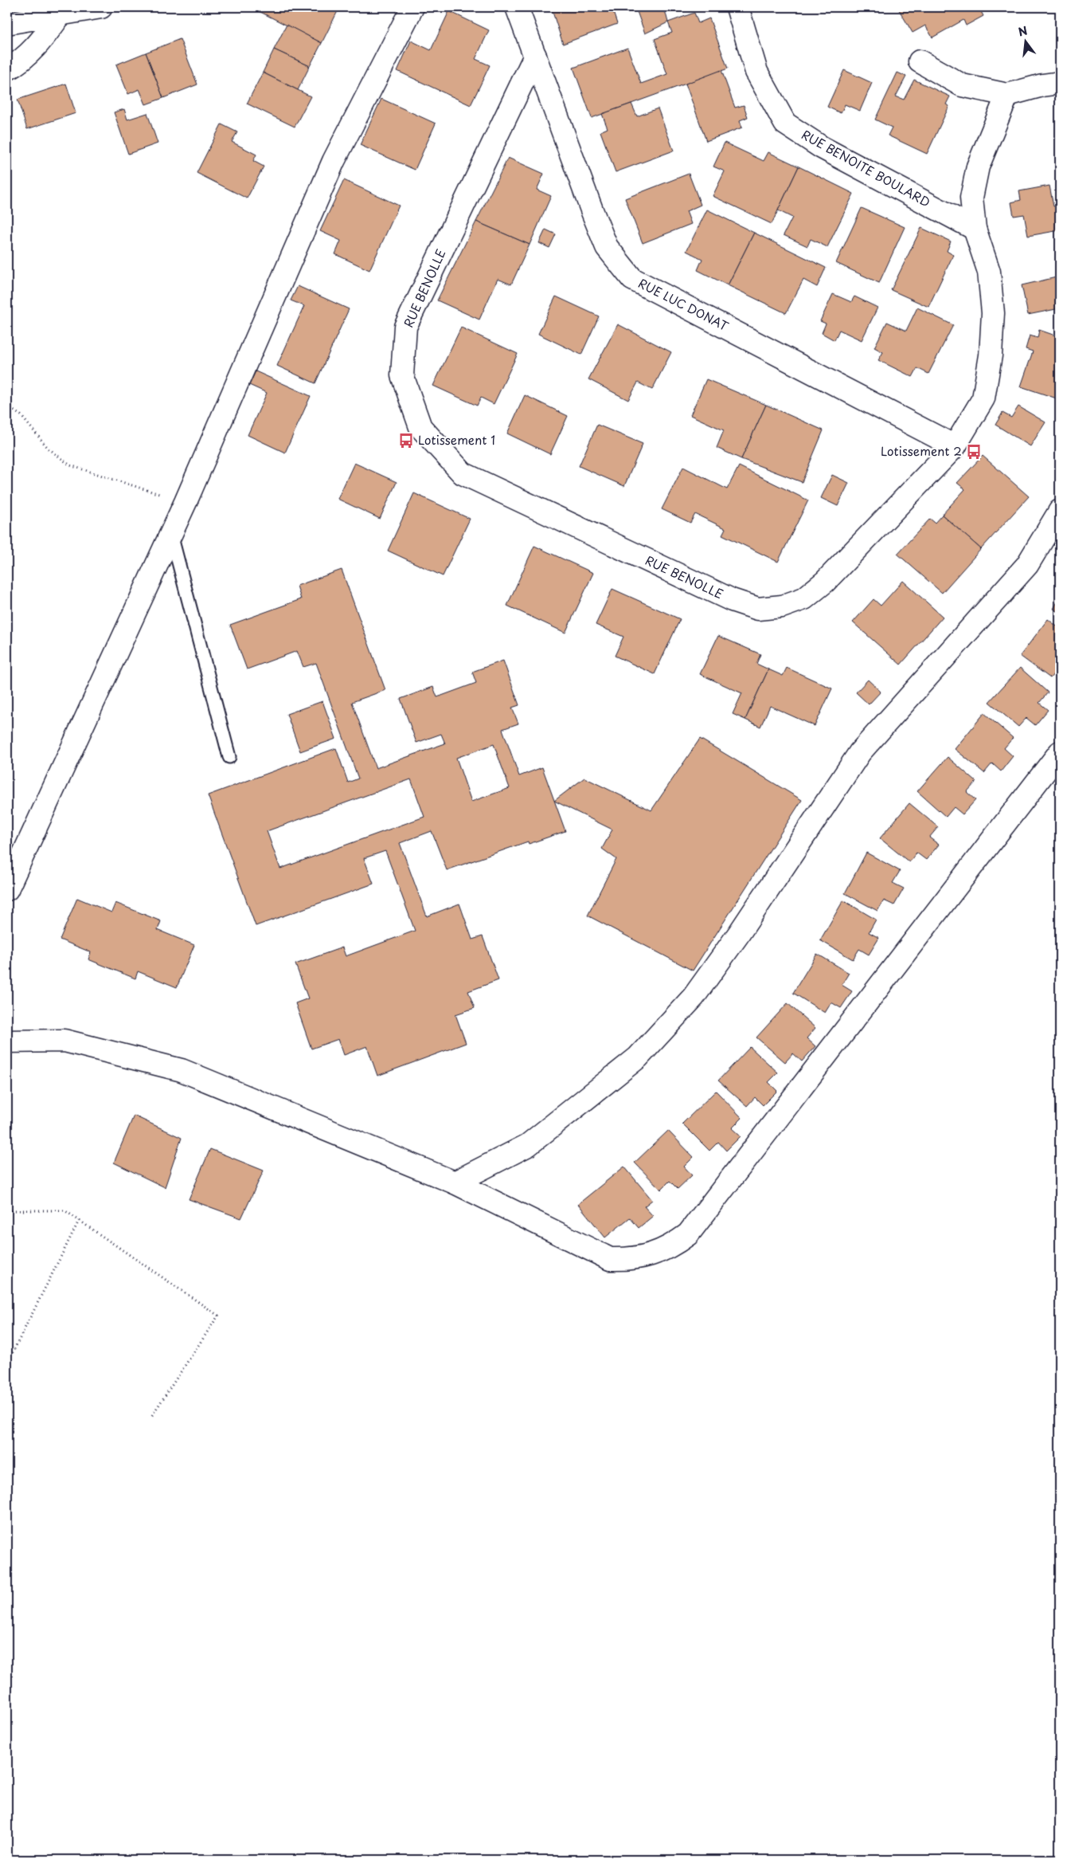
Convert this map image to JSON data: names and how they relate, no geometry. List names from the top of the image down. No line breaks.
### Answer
{"streets":{"street":["RUE BENOITE BOULARD","RUE BENOLLE","RUE LUC DONAT"]},"crossings":[["RUE BENOITE BOULARD","RUE BENOLLE"],["RUE BENOLLE","RUE LUC DONAT"]],"places":{"bus stop":["Lotissement 1","Lotissement 2"]},"north":"top"}
